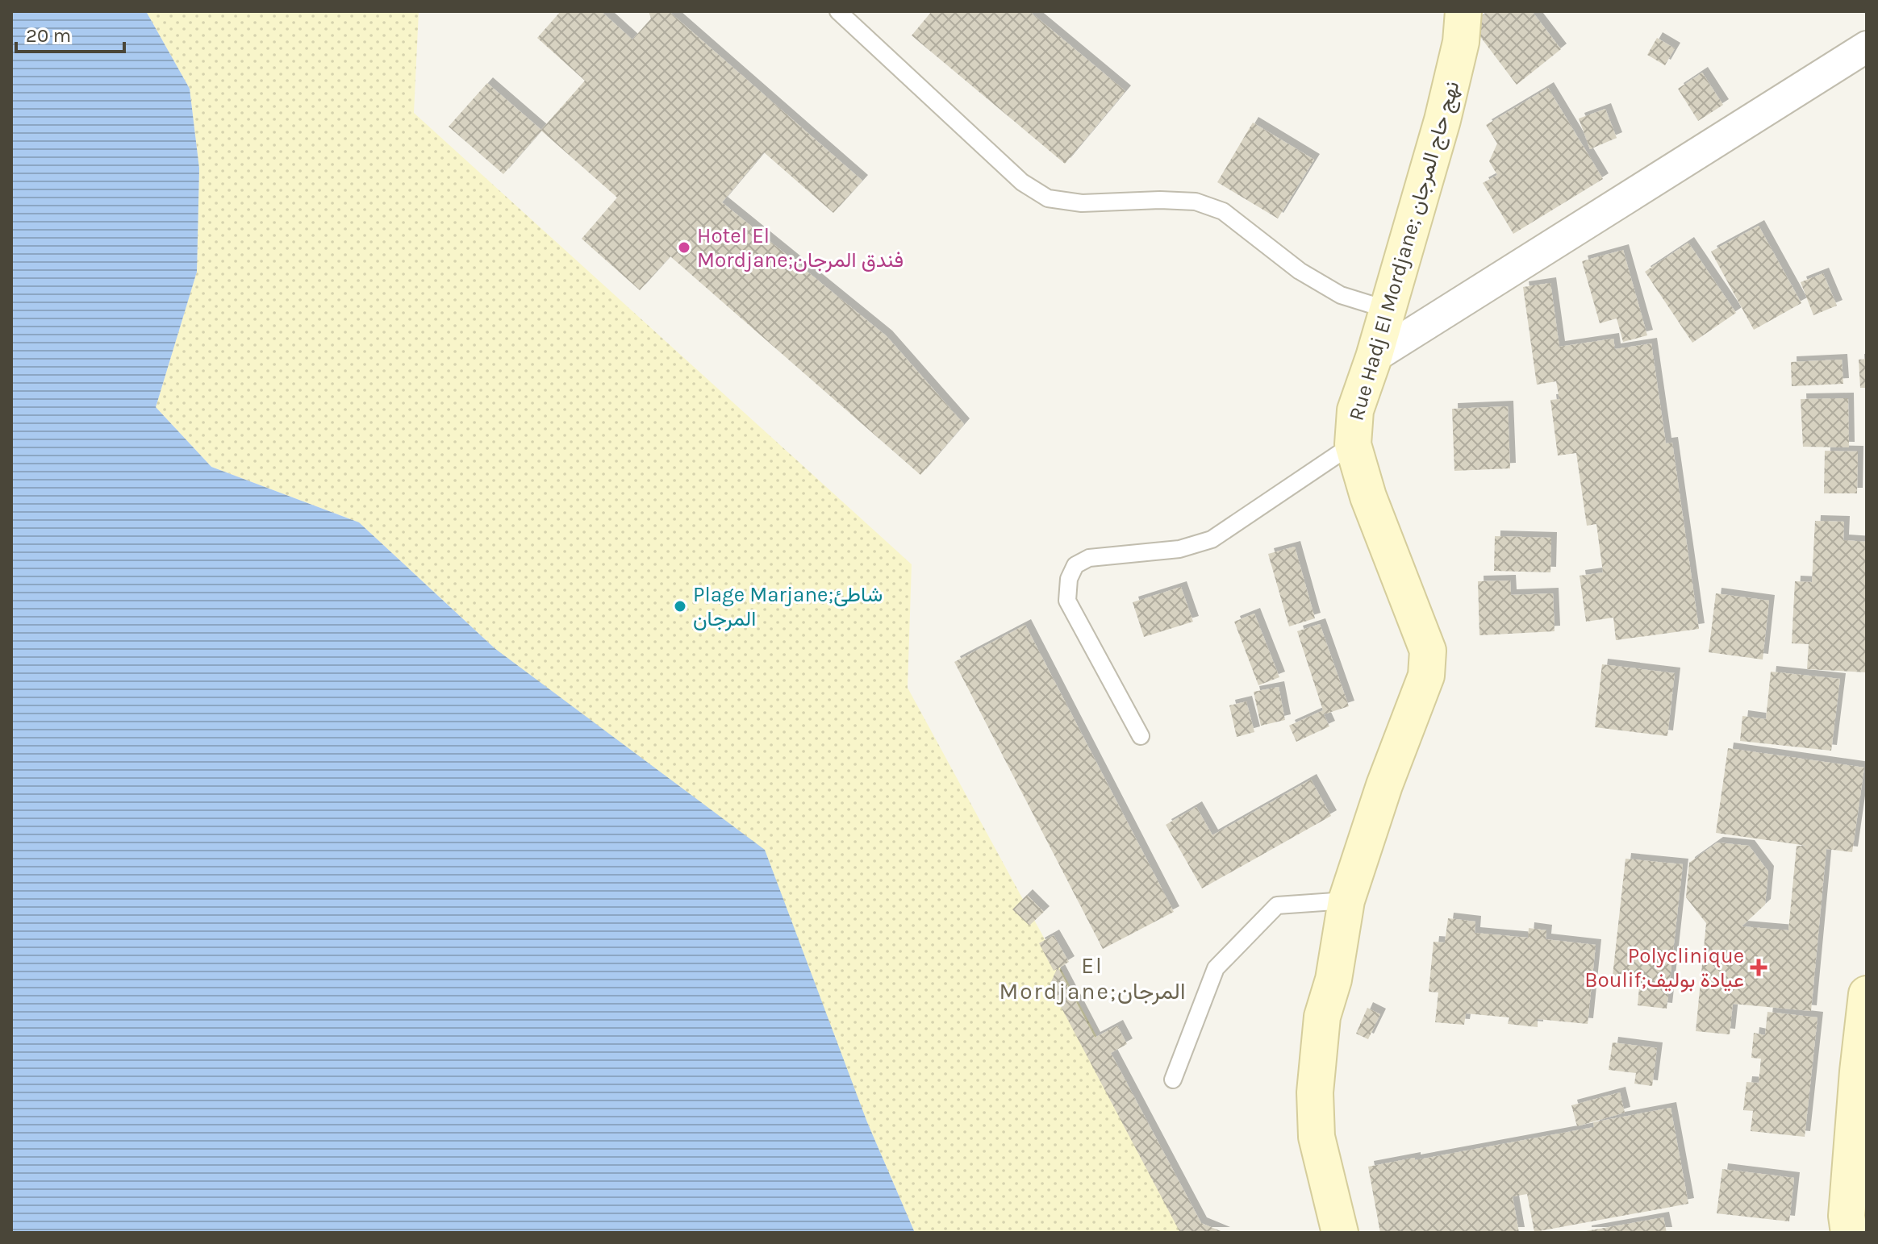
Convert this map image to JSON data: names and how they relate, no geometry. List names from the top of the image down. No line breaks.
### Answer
{"streets":{"street":["Rue Hadj El Mordjane; نهج حاج المرجان"]},"districts":["El Mordjane;المرجان"],"places":{"other":["Hotel El Mordjane;فندق المرجان","Plage Marjane;شاطئ المرجان"],"health":["Polyclinique Boulif;عيادة بوليف"]},"scale_bar":"20 m"}
